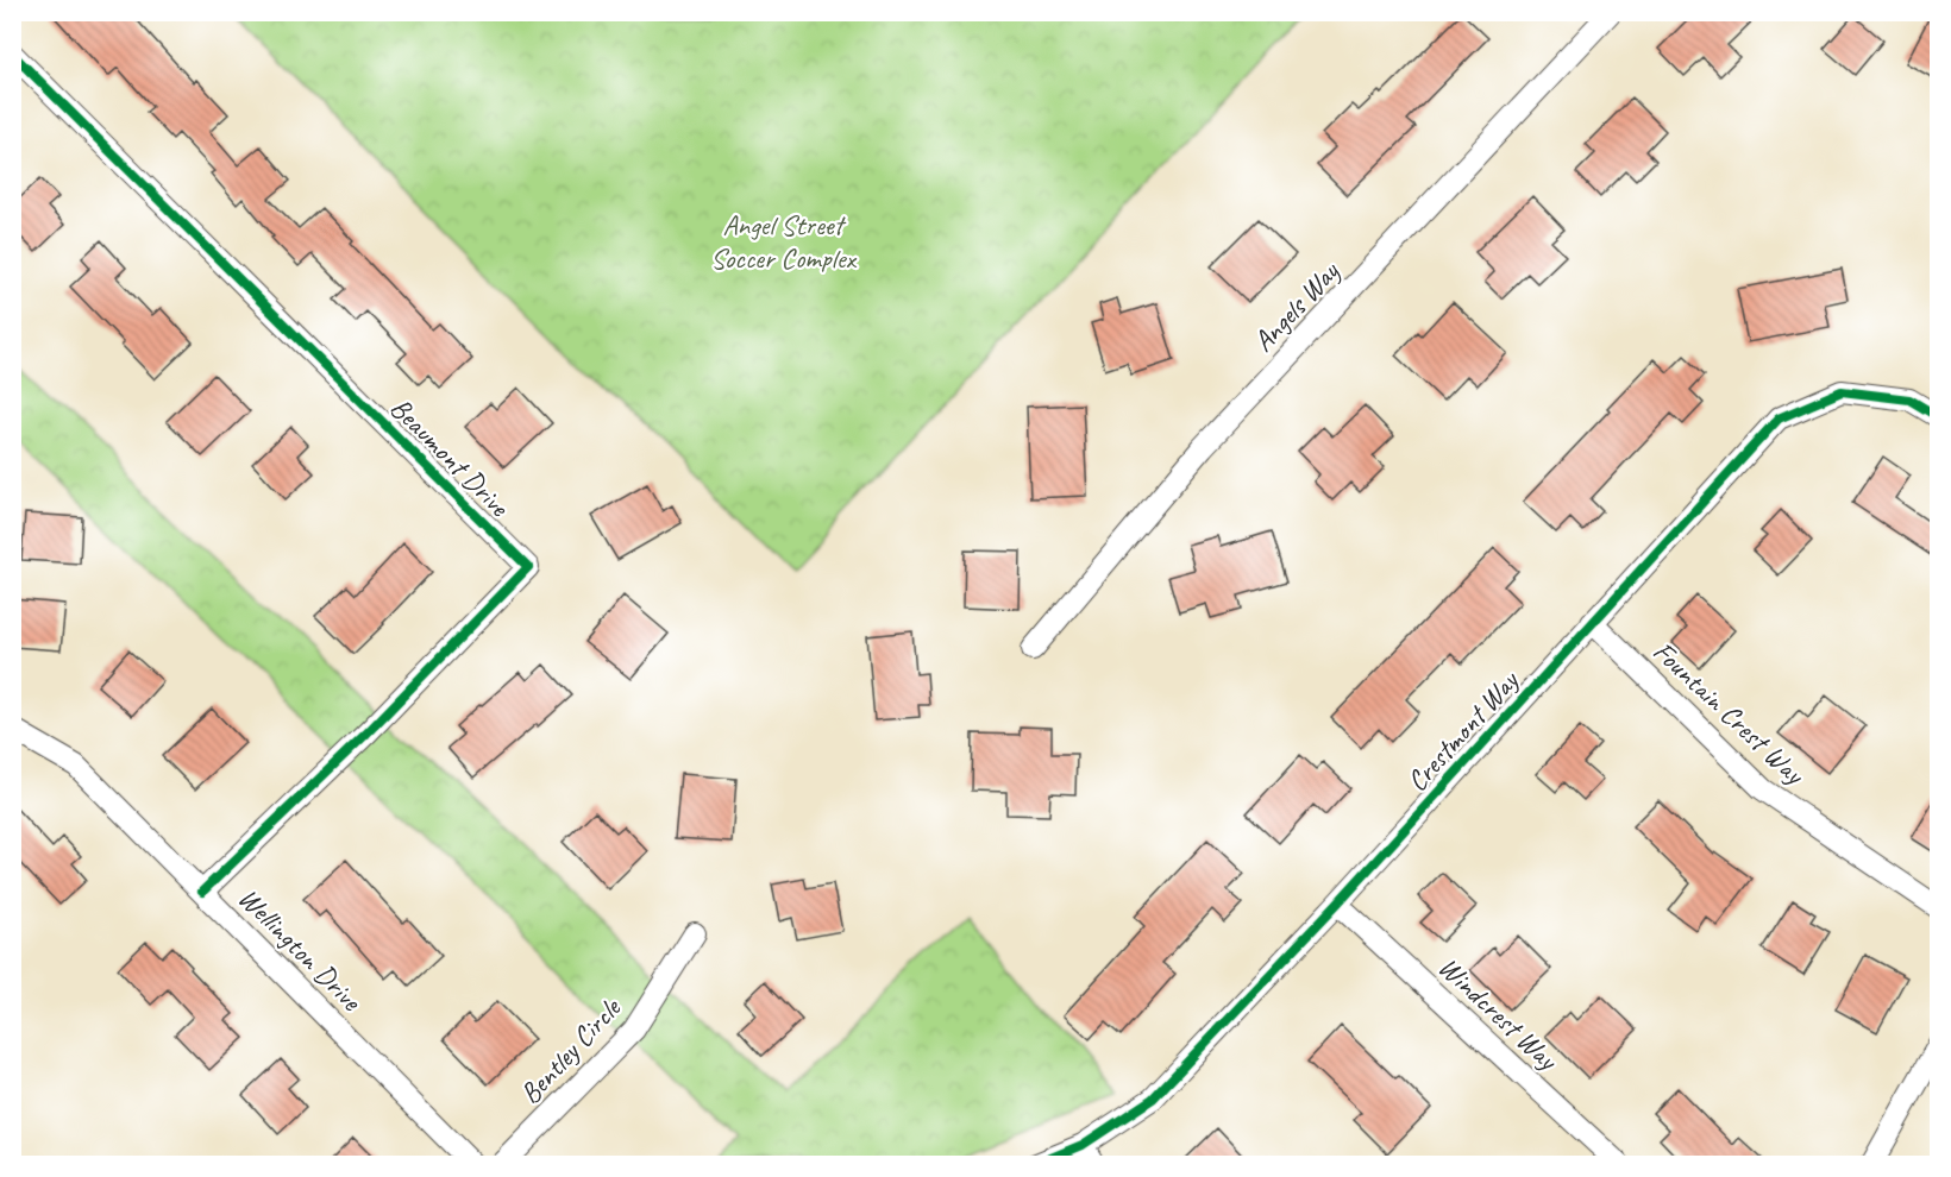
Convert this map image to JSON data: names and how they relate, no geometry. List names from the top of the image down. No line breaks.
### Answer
{"streets":{"street":["Angels Way","Beaumont Drive","Fountain Crest Way","Crestmont Way","Wellington Drive","Windcrest Way","Bentley Circle"]},"crossings":[["Beaumont Drive","Wellington Drive"],["Fountain Crest Way","Crestmont Way"],["Crestmont Way","Windcrest Way"]],"parks":["Angel Street Soccer Complex"]}
